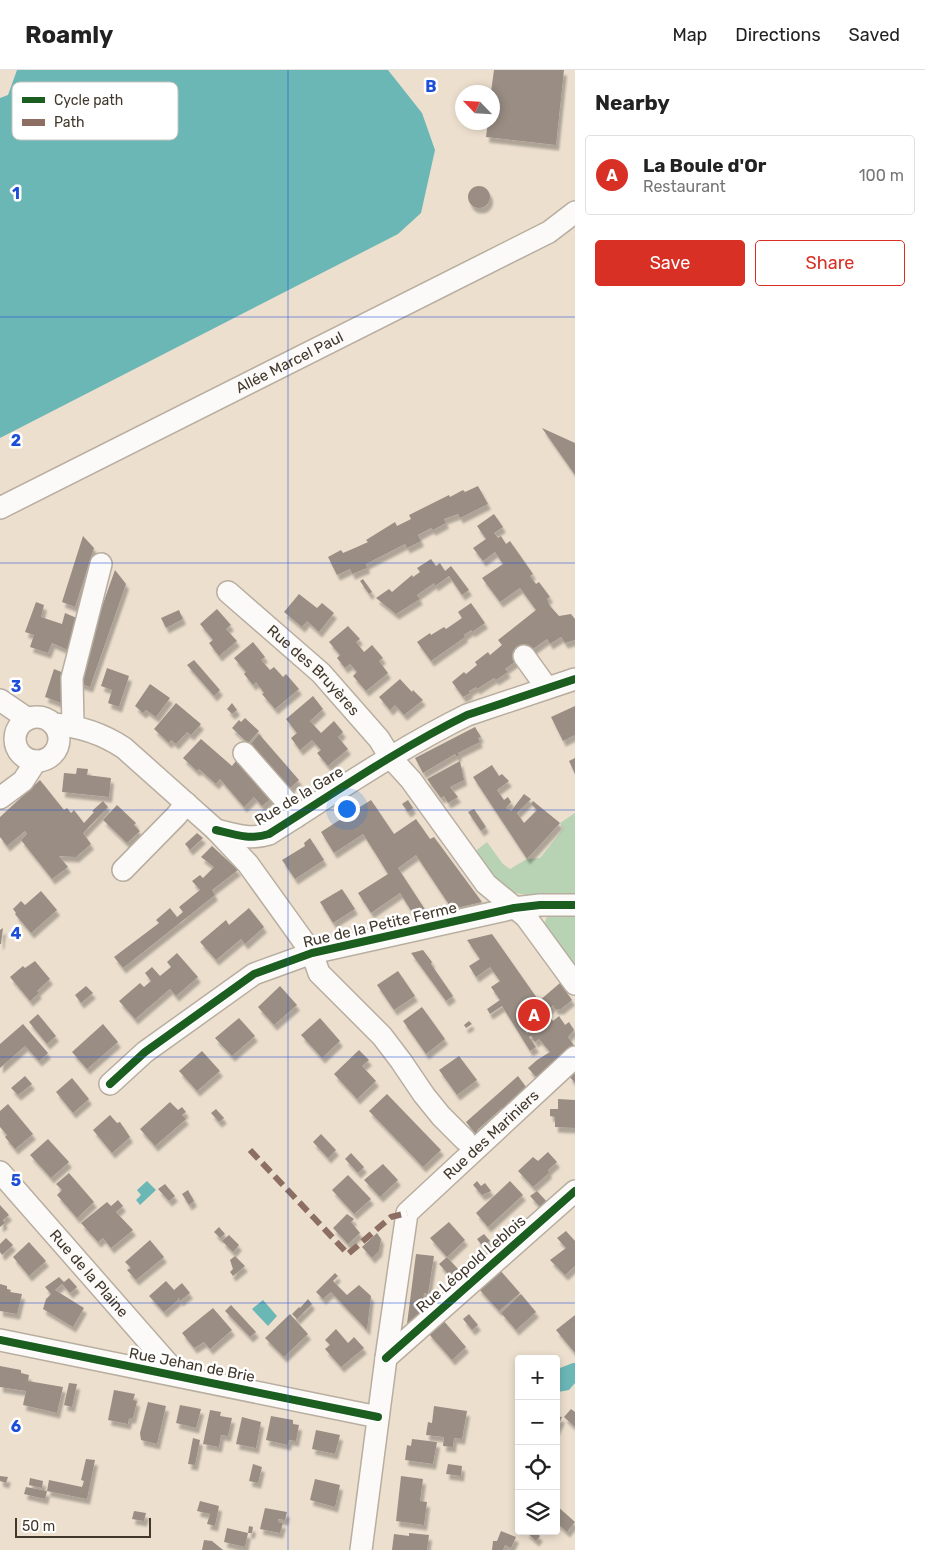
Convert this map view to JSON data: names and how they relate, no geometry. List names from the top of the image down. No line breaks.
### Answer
{"streets":{"street":["Allée Marcel Paul","Rue des Bruyères","Rue de la Gare","Rue de la Petite Ferme","Rue des Mariniers","Rue Léopold Leblois","Rue de la Plaine","Rue Jehan de Brie"]},"crossings":[["Rue des Bruyères","Rue de la Gare"],["Rue des Mariniers","Rue Léopold Leblois"],["Rue de la Plaine","Rue Jehan de Brie"]],"legend":["Cycle path","Path"],"scale_bar":"50 m","north":"top left","page":{"header":"Roamly","nav":["Map","Directions","Saved"],"heading":"Nearby","list":[{"mark":"A","name":"La Boule d'Or","note":"Restaurant","value":"100 m"}],"buttons":["Save","Share"],"pins":"A","map_buttons":["+","−"],"scale":"50 m"},"grid":{"columns":["B"],"rows":["1","2","3","4","5","6"]}}
